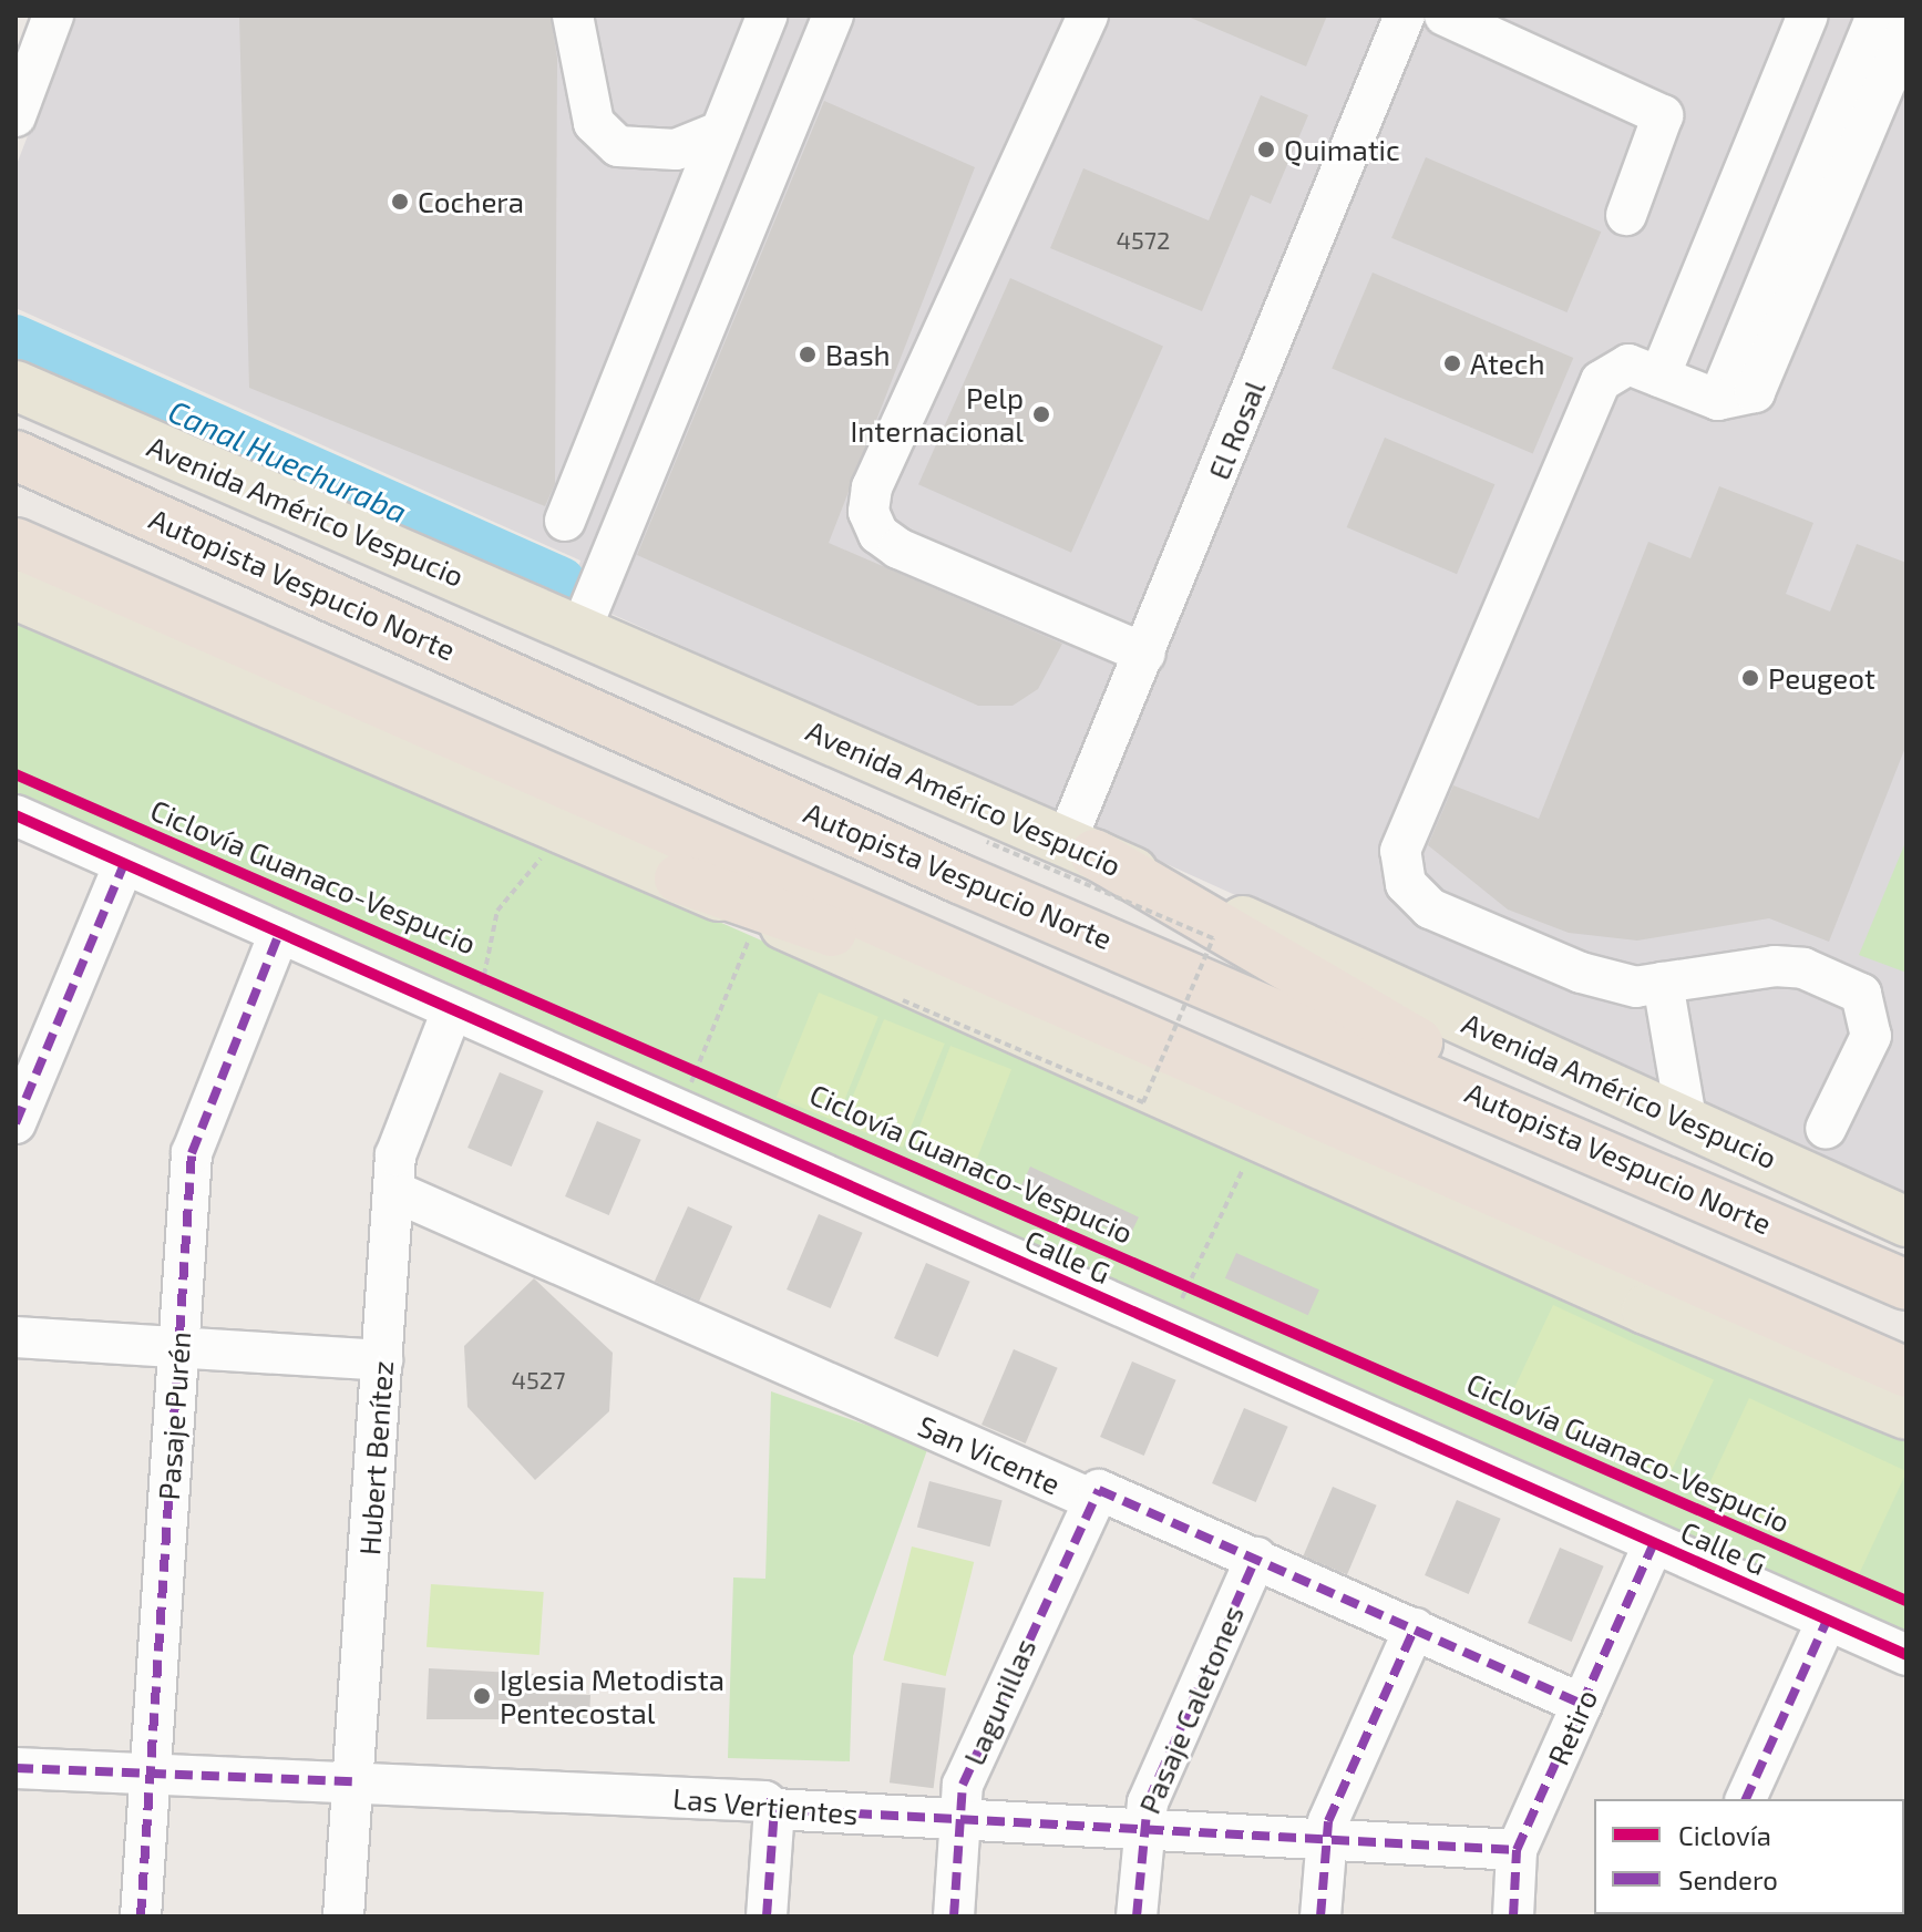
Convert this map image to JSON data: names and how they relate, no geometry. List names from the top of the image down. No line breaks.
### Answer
{"streets":{"highway":["Autopista Vespucio Norte"],"main road":["Avenida Américo Vespucio"],"street":["El Rosal","Calle G","Pasaje Purén","San Vicente","Hubert Benítez","Lagunillas","Pasaje Caletones","Retiro","Las Vertientes"],"cycle path":["Ciclovía Guanaco-Vespucio"]},"crossings":[["El Rosal","Avenida Américo Vespucio"],["Calle G","Pasaje Purén"],["Calle G","Hubert Benítez"],["Calle G","Retiro"],["Pasaje Purén","Las Vertientes"],["San Vicente","Hubert Benítez"],["San Vicente","Lagunillas"],["San Vicente","Pasaje Caletones"],["San Vicente","Retiro"],["Hubert Benítez","Las Vertientes"],["Lagunillas","Las Vertientes"],["Pasaje Caletones","Las Vertientes"],["Retiro","Las Vertientes"]],"water":["Canal Huechuraba"],"places":["Quimatic","Cochera","Bash","Atech","Pelp Internacional","Peugeot","Iglesia Metodista Pentecostal"],"house_numbers":["4572","4527"],"legend":["Ciclovía","Sendero"]}
